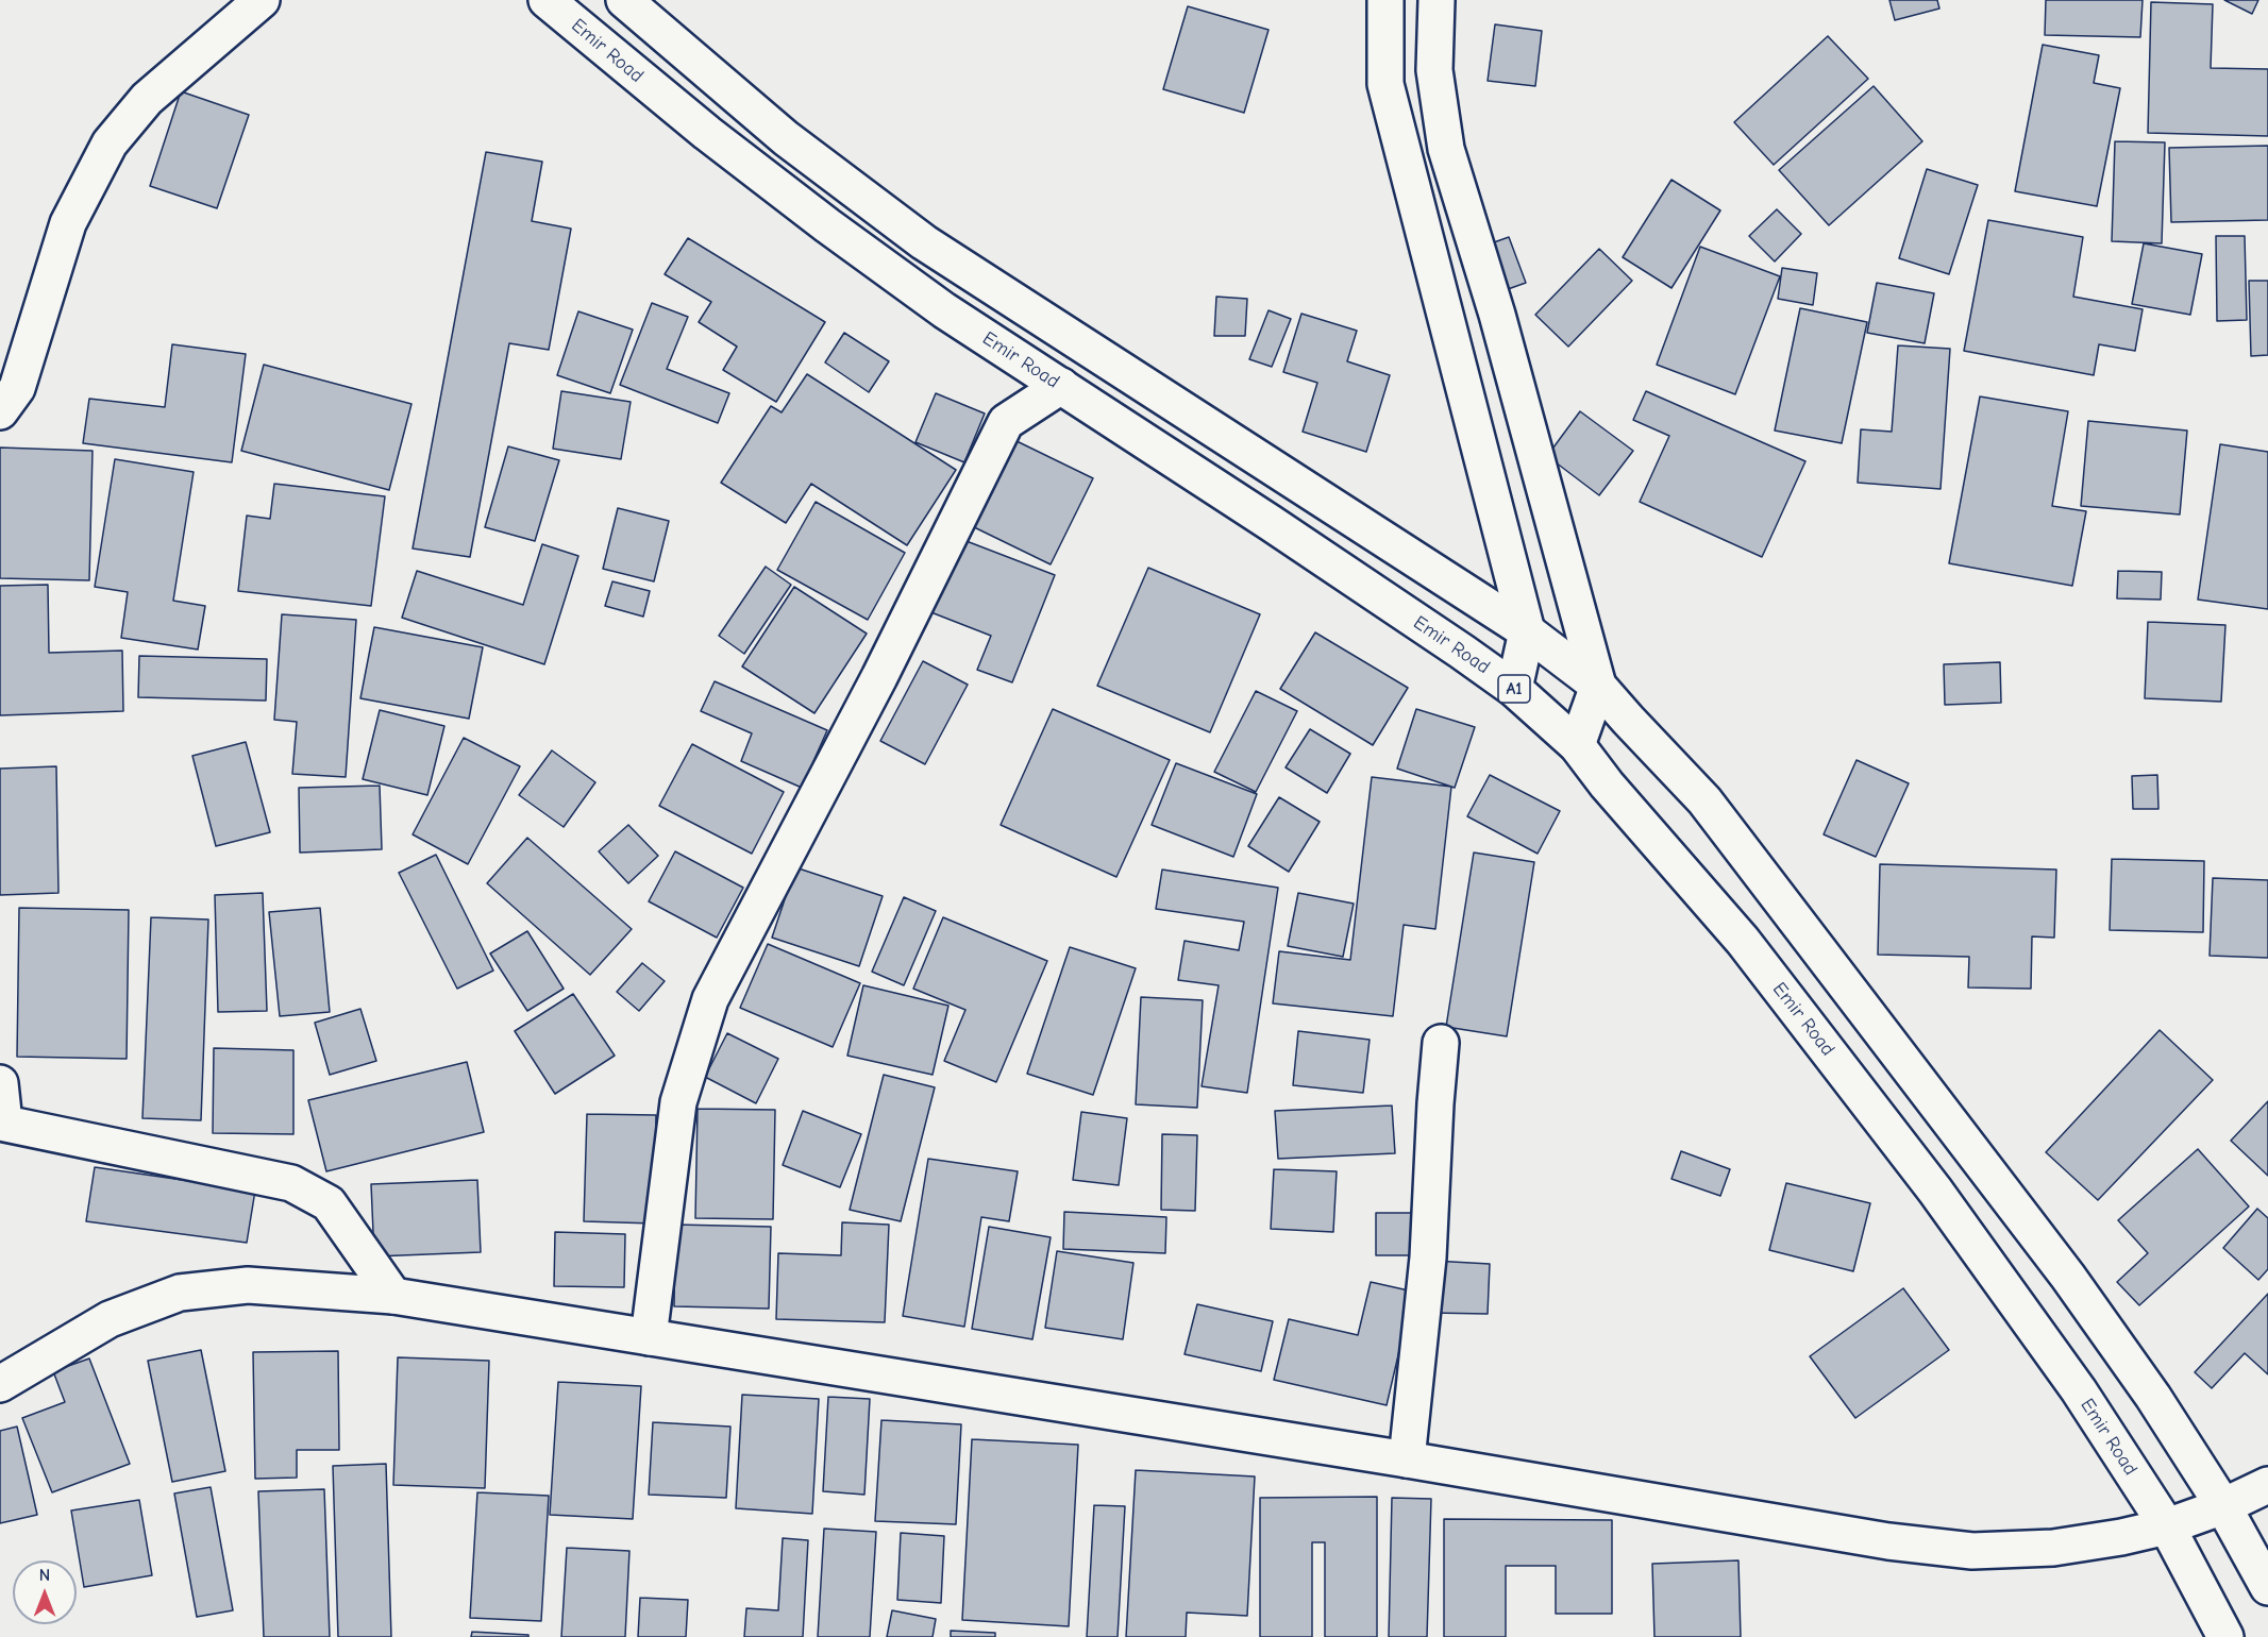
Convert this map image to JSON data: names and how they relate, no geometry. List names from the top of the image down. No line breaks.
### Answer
{"streets":{"main road":["Emir Road","A1"]},"north":"top"}
